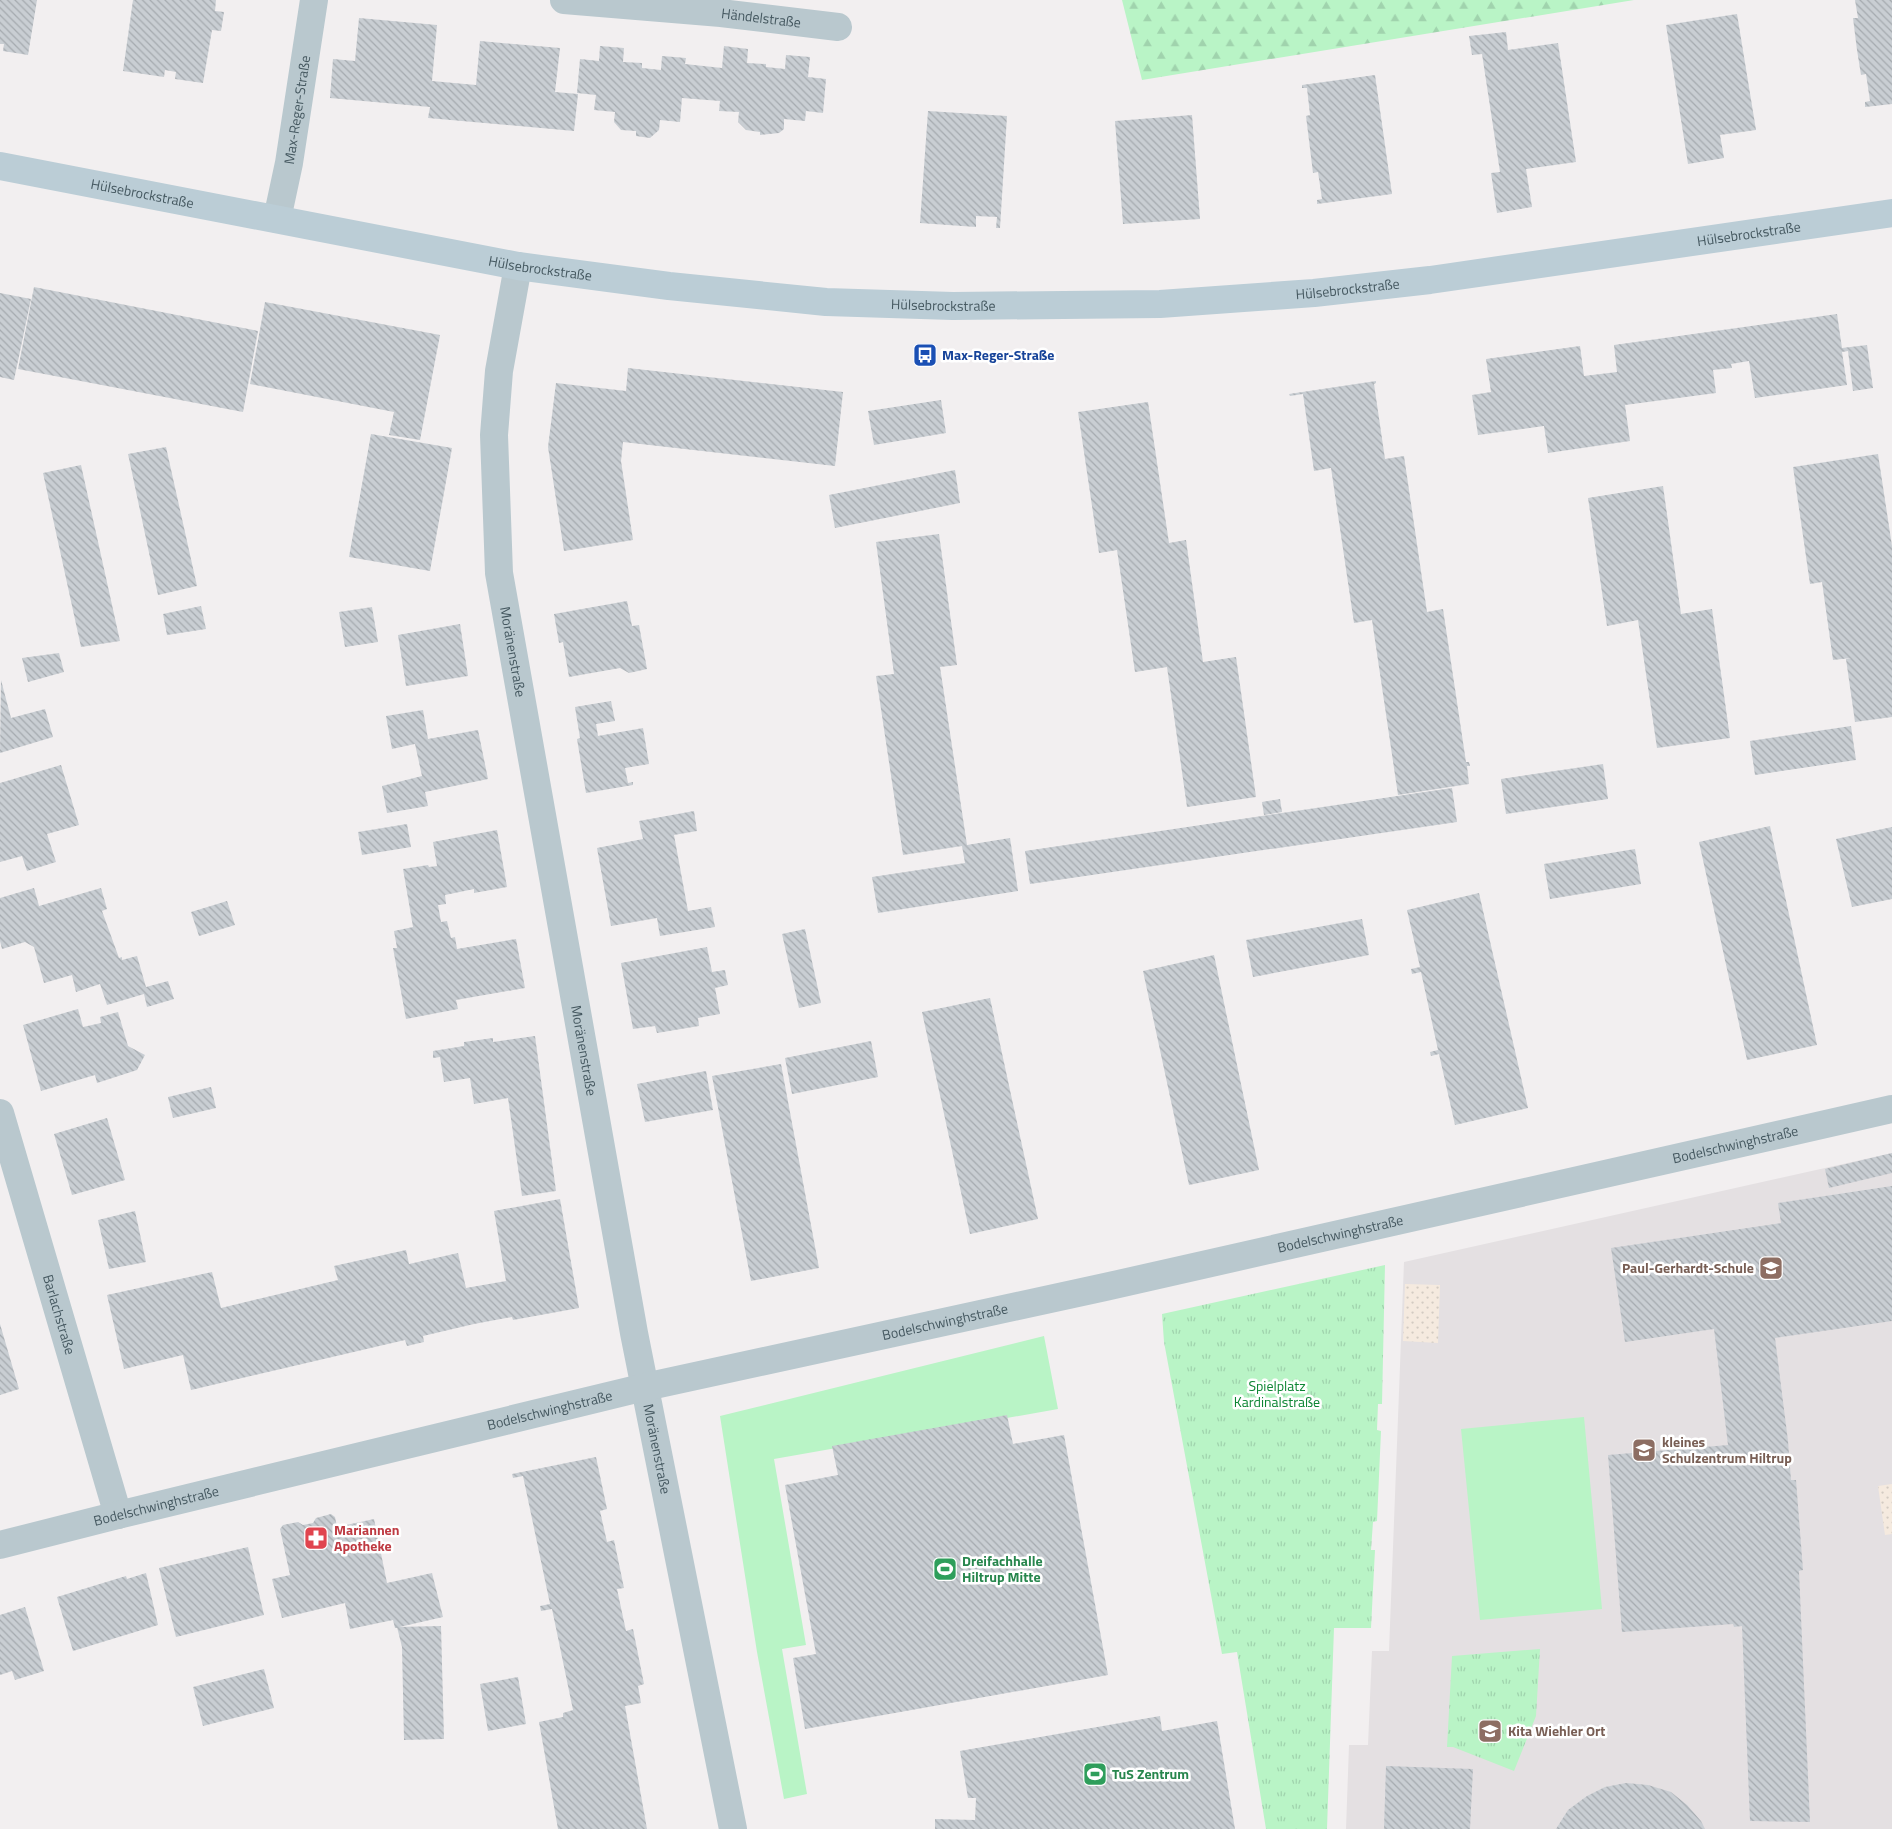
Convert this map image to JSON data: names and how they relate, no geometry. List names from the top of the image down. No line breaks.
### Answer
{"streets":{"street":["Händelstraße","Max-Reger-Straße","Hülsebrockstraße","Moränenstraße","Bodelschwinghstraße","Barlachstraße"]},"crossings":[["Max-Reger-Straße","Hülsebrockstraße"],["Hülsebrockstraße","Moränenstraße"],["Moränenstraße","Bodelschwinghstraße"],["Bodelschwinghstraße","Barlachstraße"]],"parks":["Spielplatz Kardinalstraße"],"places":{"bus stop":["Max-Reger-Straße"],"school or university":["Paul-Gerhardt-Schule","kleines Schulzentrum Hiltrup","Kita Wiehler Ort"],"pharmacy":["Mariannen Apotheke"],"sports":["Dreifachhalle Hiltrup Mitte","TuS Zentrum"]}}
